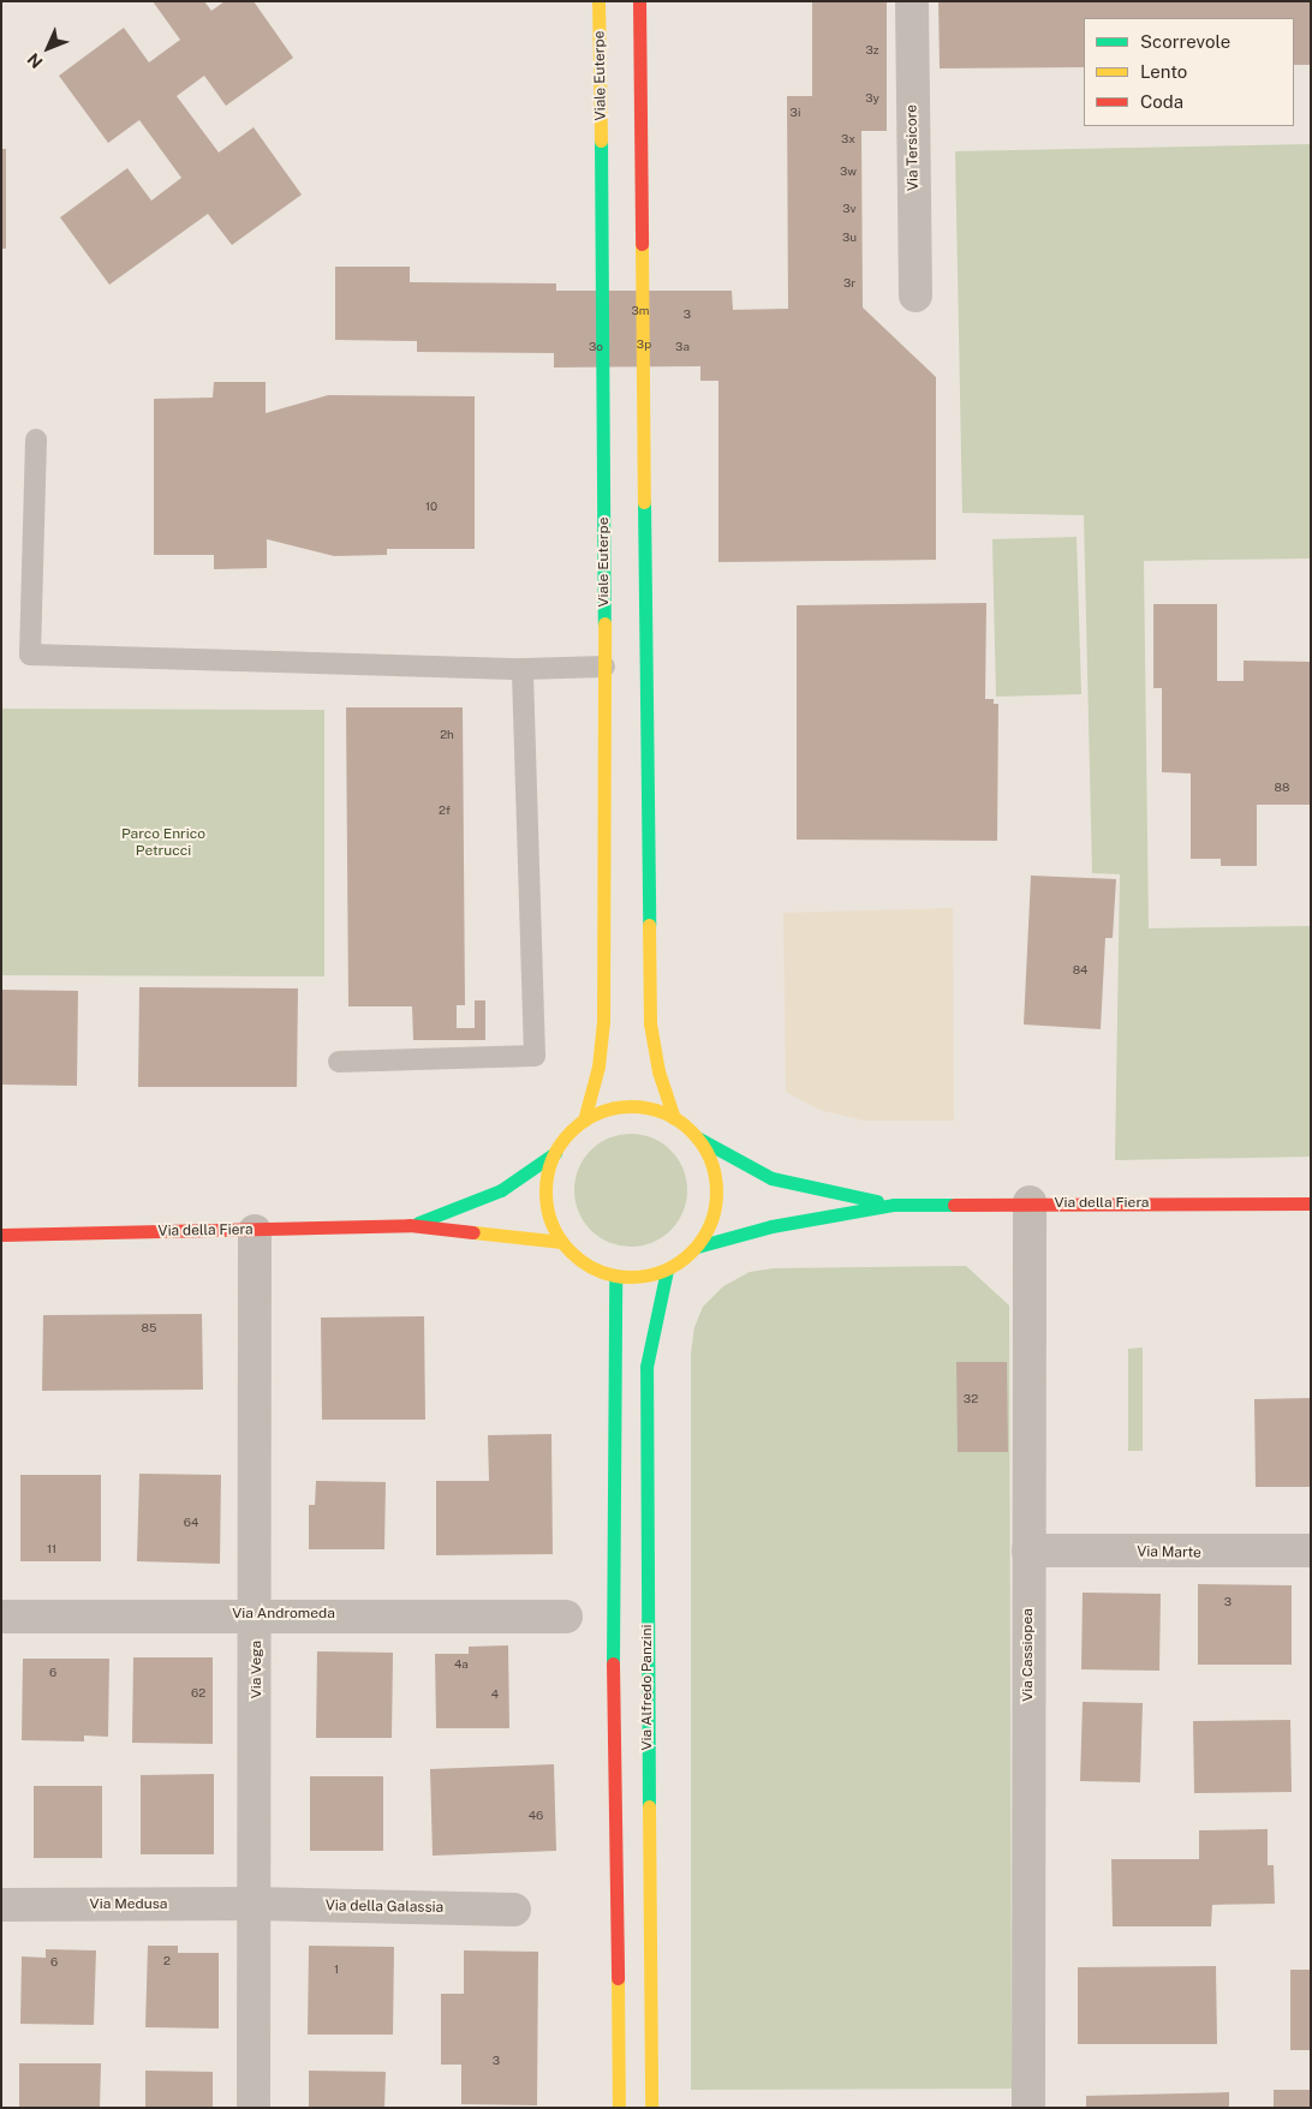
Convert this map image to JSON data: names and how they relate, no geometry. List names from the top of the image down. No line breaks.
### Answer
{"streets":{"main road":["Viale Euterpe","Via della Fiera","Via Alfredo Panzini"],"street":["Via Tersicore","Via Marte","Via Andromeda","Via Cassiopea","Via Vega","Via Medusa","Via della Galassia"]},"crossings":[["Viale Euterpe","Via della Fiera"],["Viale Euterpe","Via Alfredo Panzini"],["Via della Fiera","Via Cassiopea"],["Via della Fiera","Via Vega"],["Via della Fiera","Via Alfredo Panzini"],["Via Marte","Via Cassiopea"],["Via Andromeda","Via Vega"],["Via Vega","Via Medusa"],["Via Vega","Via della Galassia"],["Via Medusa","Via della Galassia"]],"parks":["Parco Enrico Petrucci"],"house_numbers":["3z","3y","3i","3x","3w","3v","3u","3r","3m","3","3p","3o","3a","10","2h","88","2f","84","85","32","64","11","3","4a","6","62","4","46","2","6","1","3"],"legend":["Scorrevole","Lento","Coda"],"north":"bottom left"}
